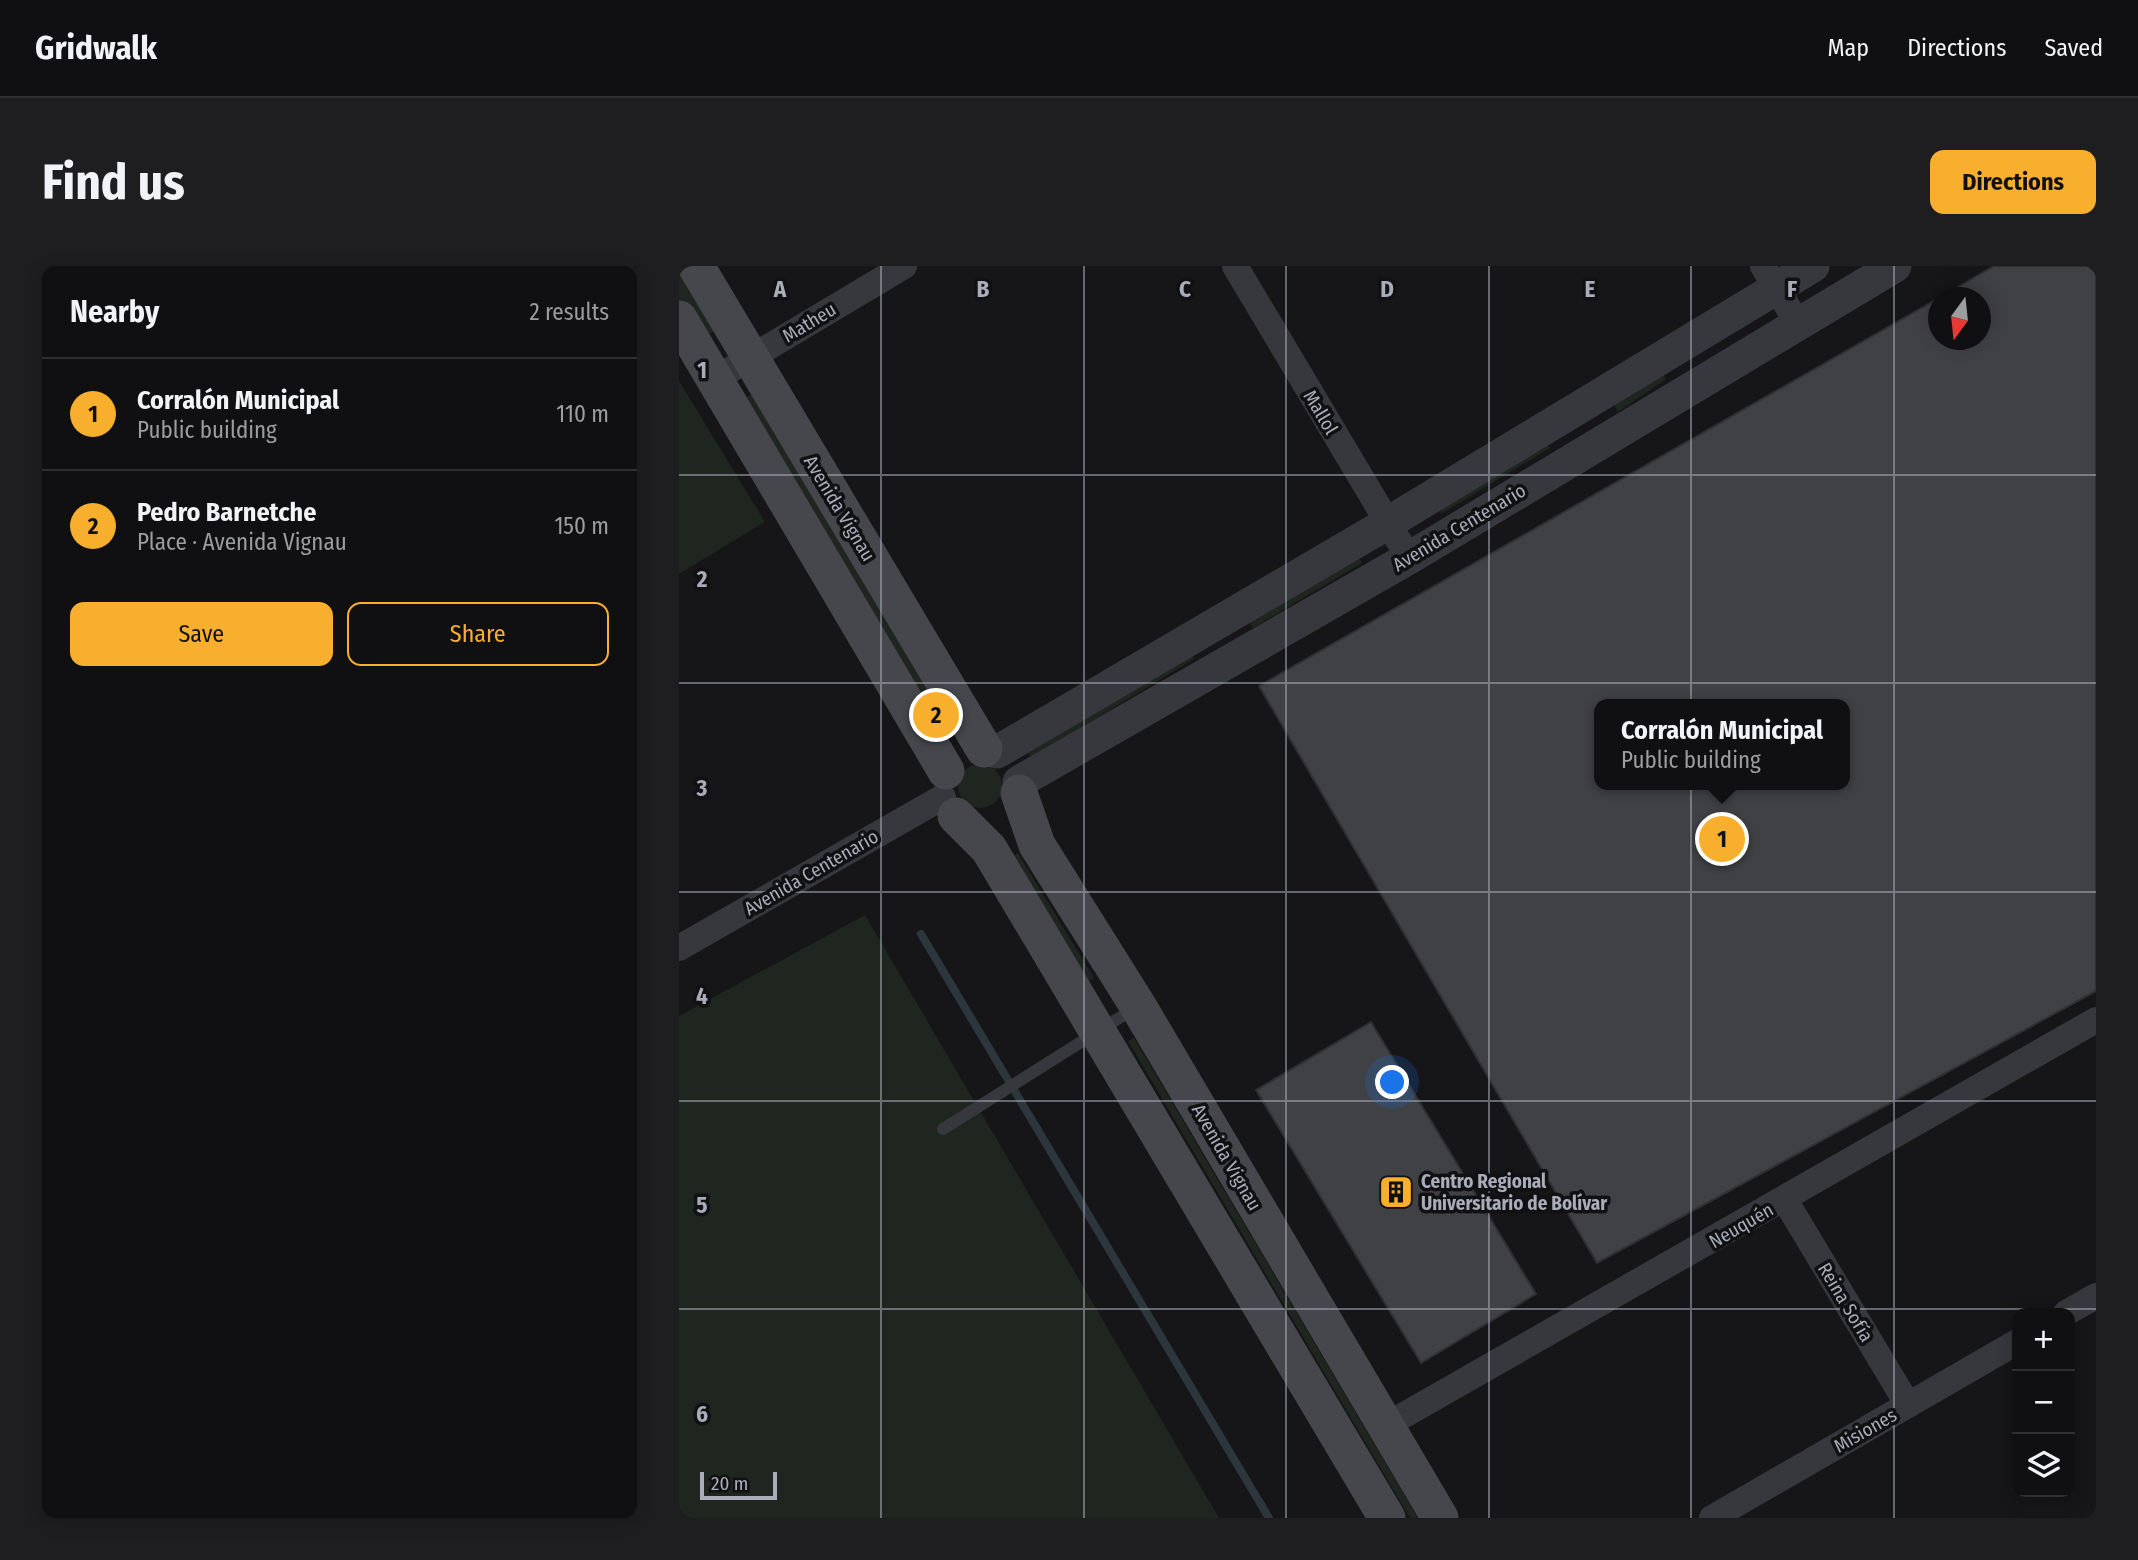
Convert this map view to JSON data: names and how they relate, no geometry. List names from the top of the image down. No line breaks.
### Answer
{"streets":{"main road":["Avenida Vignau"],"street":["Matheu","Mallol","Avenida Centenario","Neuquén","Reina Sofía","Misiones"]},"crossings":[["Matheu","Avenida Vignau"],["Mallol","Avenida Centenario"],["Avenida Vignau","Avenida Centenario"],["Avenida Vignau","Neuquén"],["Neuquén","Reina Sofía"],["Reina Sofía","Misiones"]],"places":{"building":["Centro Regional Universitario de Bolívar"]},"scale_bar":"20 m","north":"bottom","page":{"header":"Gridwalk","nav":["Map","Directions","Saved"],"buttons":["Directions",["Save","Share"]],"title":"Find us","heading":["Nearby","2 results"],"list":[{"mark":"1","name":"Corralón Municipal","note":"Public building","value":"110 m"},{"mark":"2","name":"Pedro Barnetche","note":"Place · Avenida Vignau","value":"150 m"}],"pins":["2","1"],"popup":["Corralón Municipal","Public building"],"map_buttons":["+","−"],"scale":"20 m"},"grid":{"columns":["A","B","C","D","E","F"],"rows":["1","2","3","4","5","6"]}}
